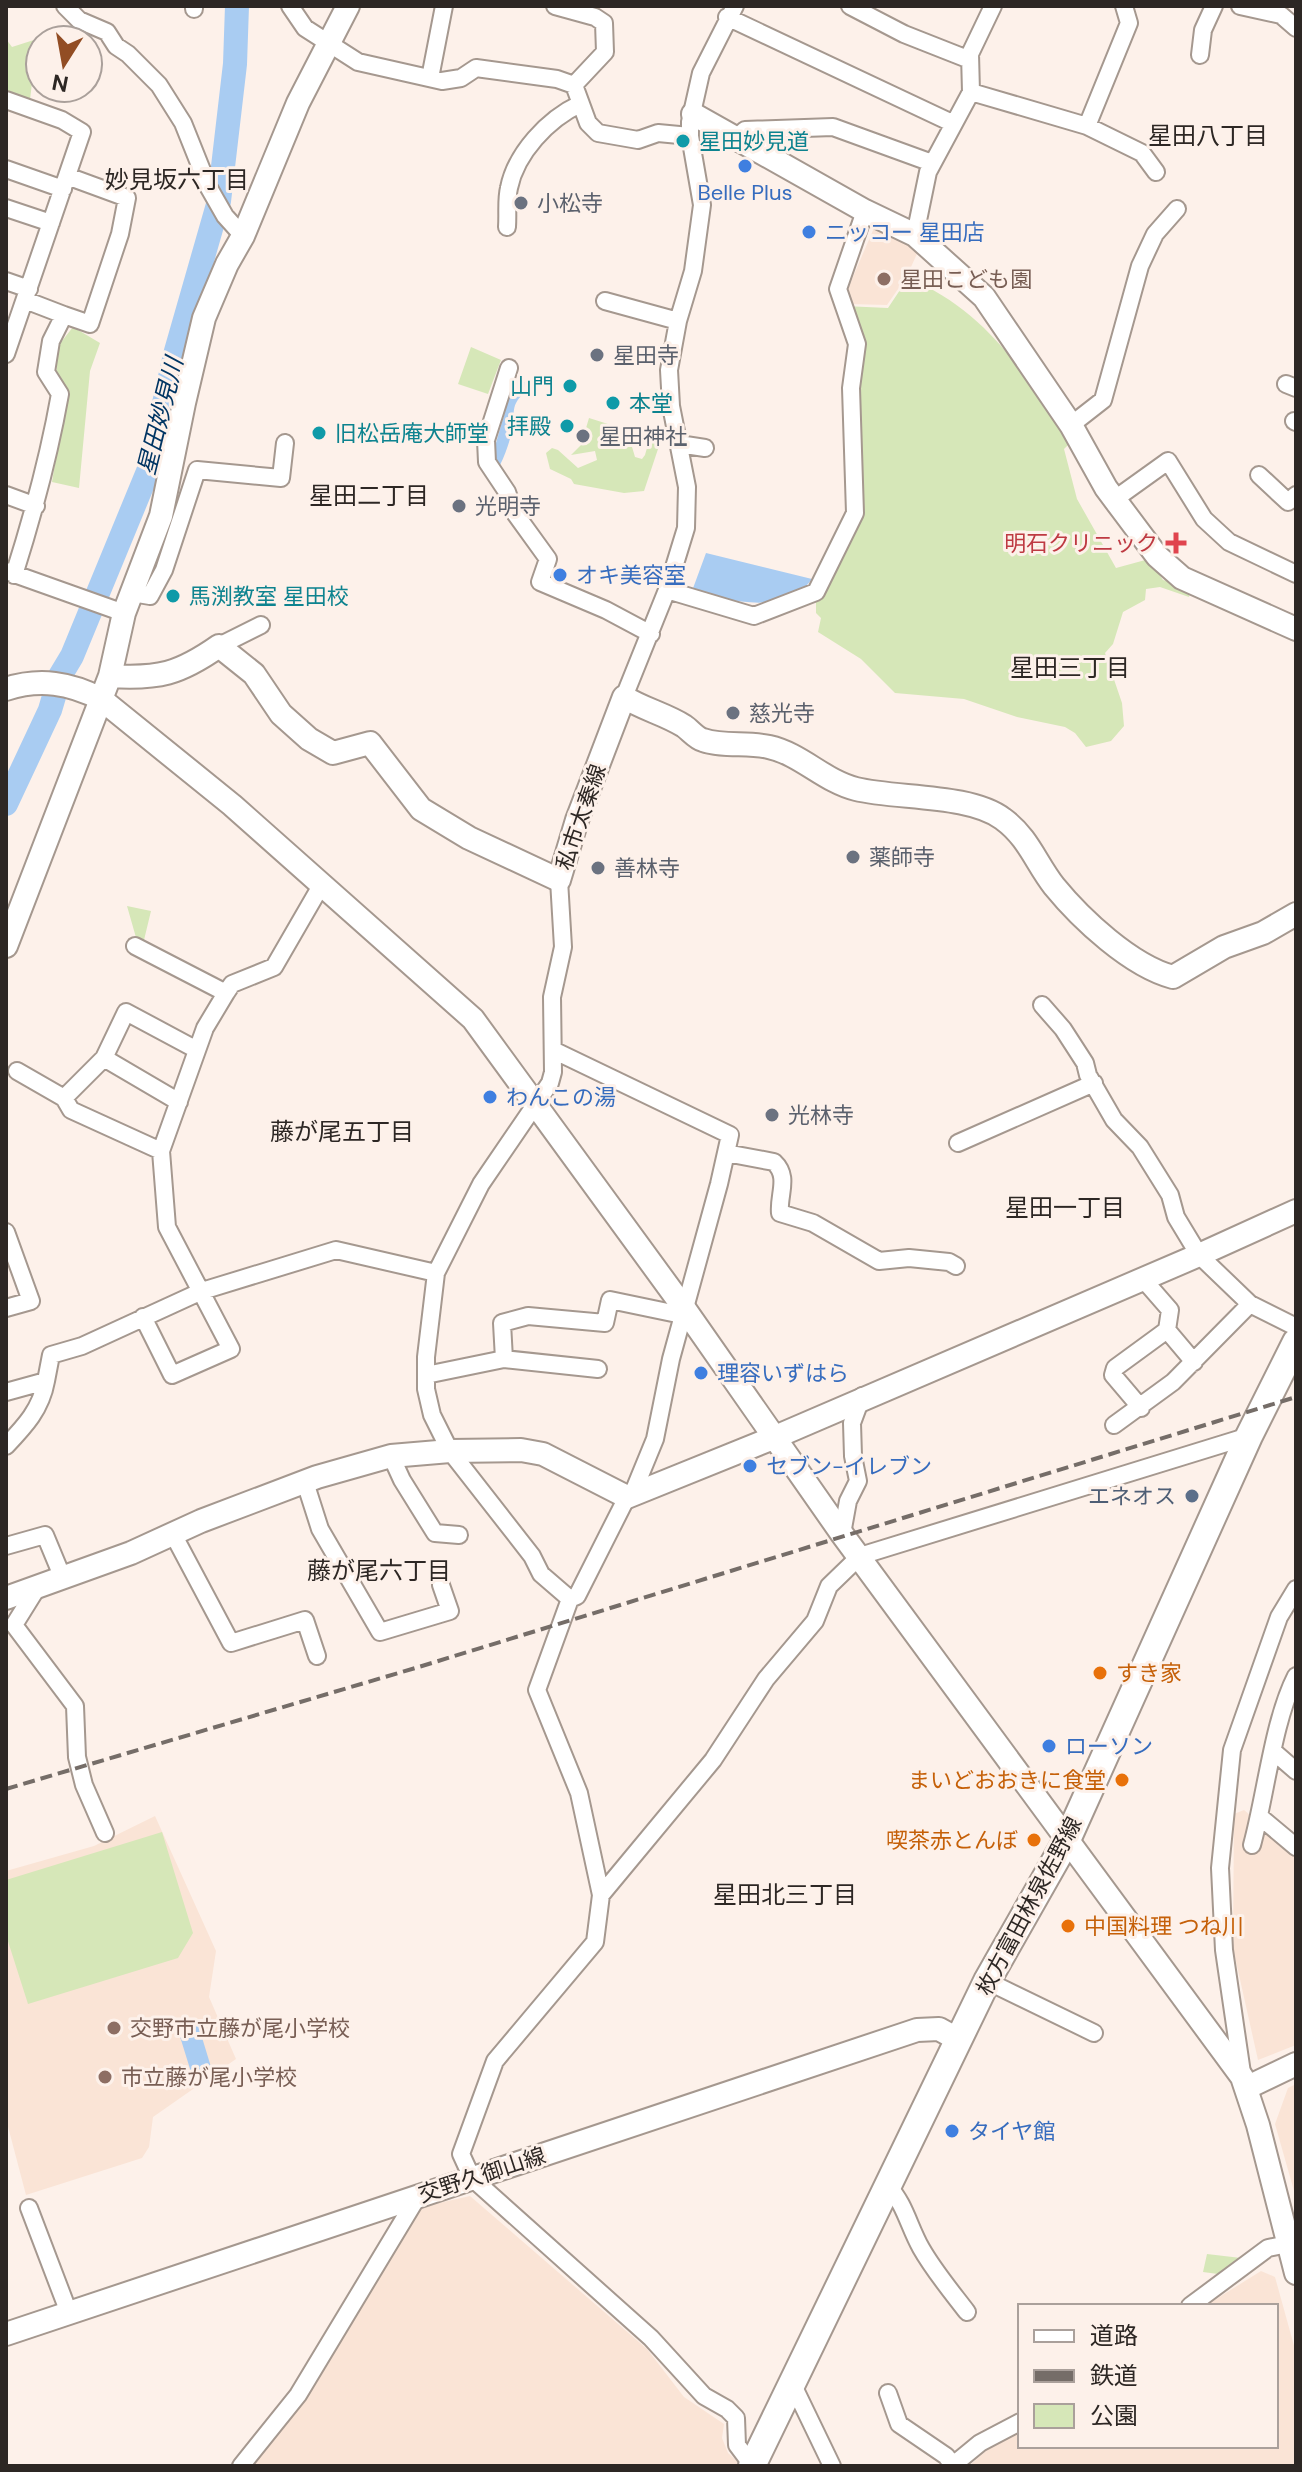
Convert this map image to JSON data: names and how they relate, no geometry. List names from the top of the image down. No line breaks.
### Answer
{"streets":{"main road":["枚方富田林泉佐野線"],"street":["私市太秦線","交野久御山線"]},"crossings":[["枚方富田林泉佐野線","交野久御山線"]],"districts":["星田八丁目","妙見坂六丁目","星田二丁目","星田三丁目","藤が尾五丁目","星田一丁目","藤が尾六丁目","星田北三丁目"],"water":["星田妙見川"],"places":{"other":["星田妙見道","Belle Plus","小松寺","ニッコー 星田店","星田こども園","星田寺","山門","本堂","拝殿","旧松岳庵大師堂","星田神社","光明寺","オキ美容室","馬渕教室 星田校","慈光寺","薬師寺","善林寺","わんこの湯","光林寺","理容いずはら","セブン-イレブン","エネオス","すき家","ローソン","まいどおおきに食堂","喫茶赤とんぼ","中国料理 つね川","交野市立藤が尾小学校","市立藤が尾小学校","タイヤ館"],"health":["明石クリニック"]},"legend":["道路","鉄道","公園"],"north":"bottom"}
